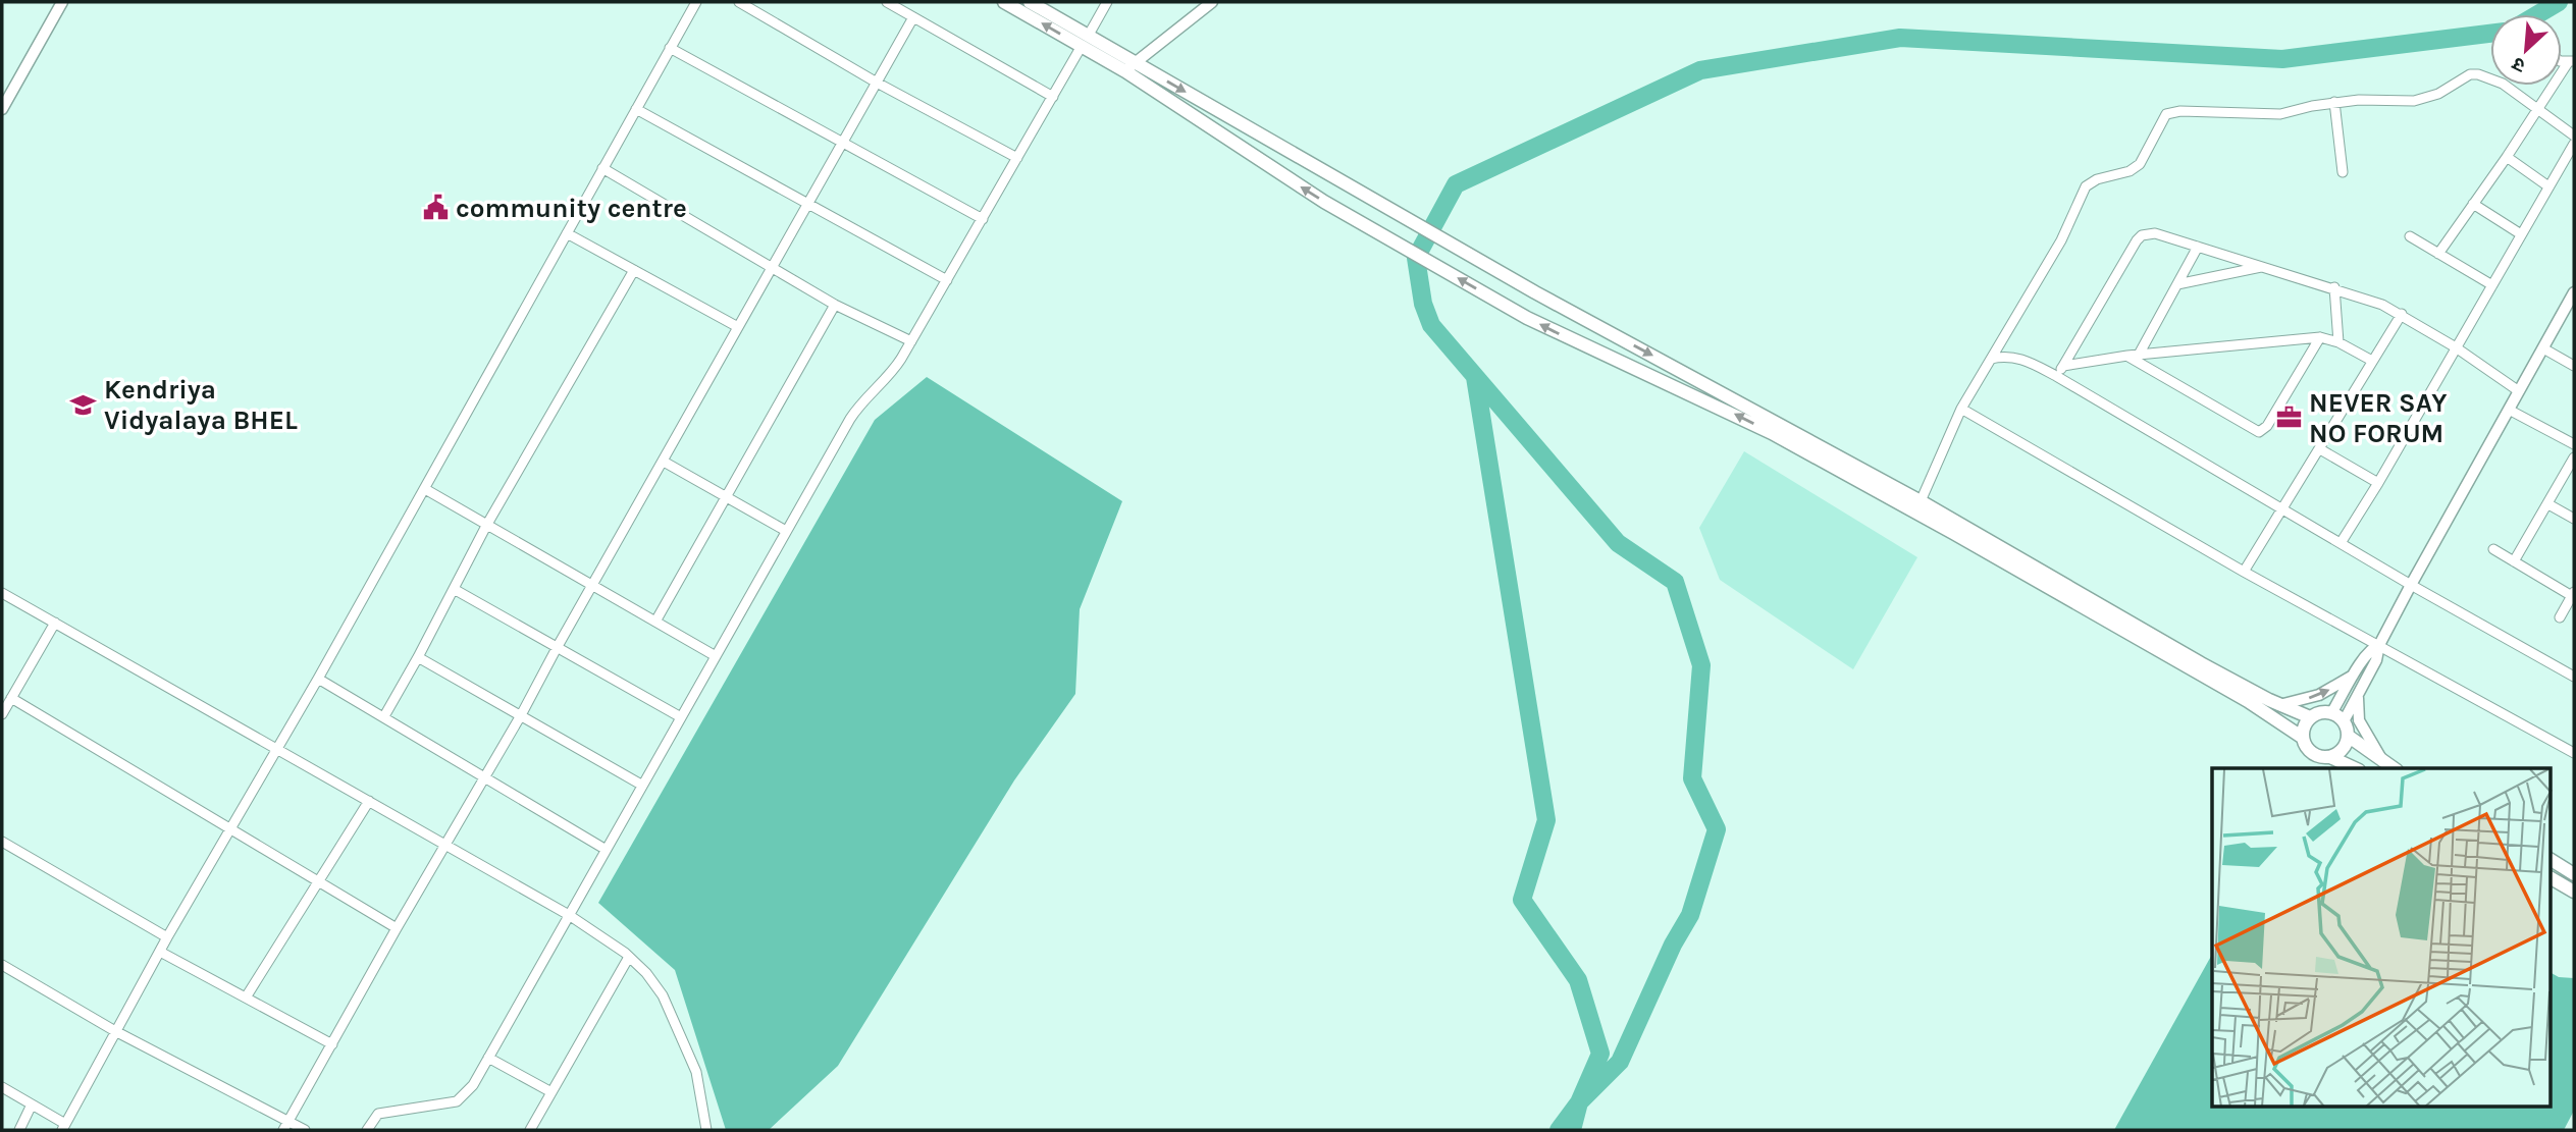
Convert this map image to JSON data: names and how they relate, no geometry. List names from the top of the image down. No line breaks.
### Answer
{"places":{"public building":["community centre"],"school or university":["Kendriya Vidyalaya BHEL"],"office":["NEVER SAY NO FORUM"]},"north":"bottom left"}
